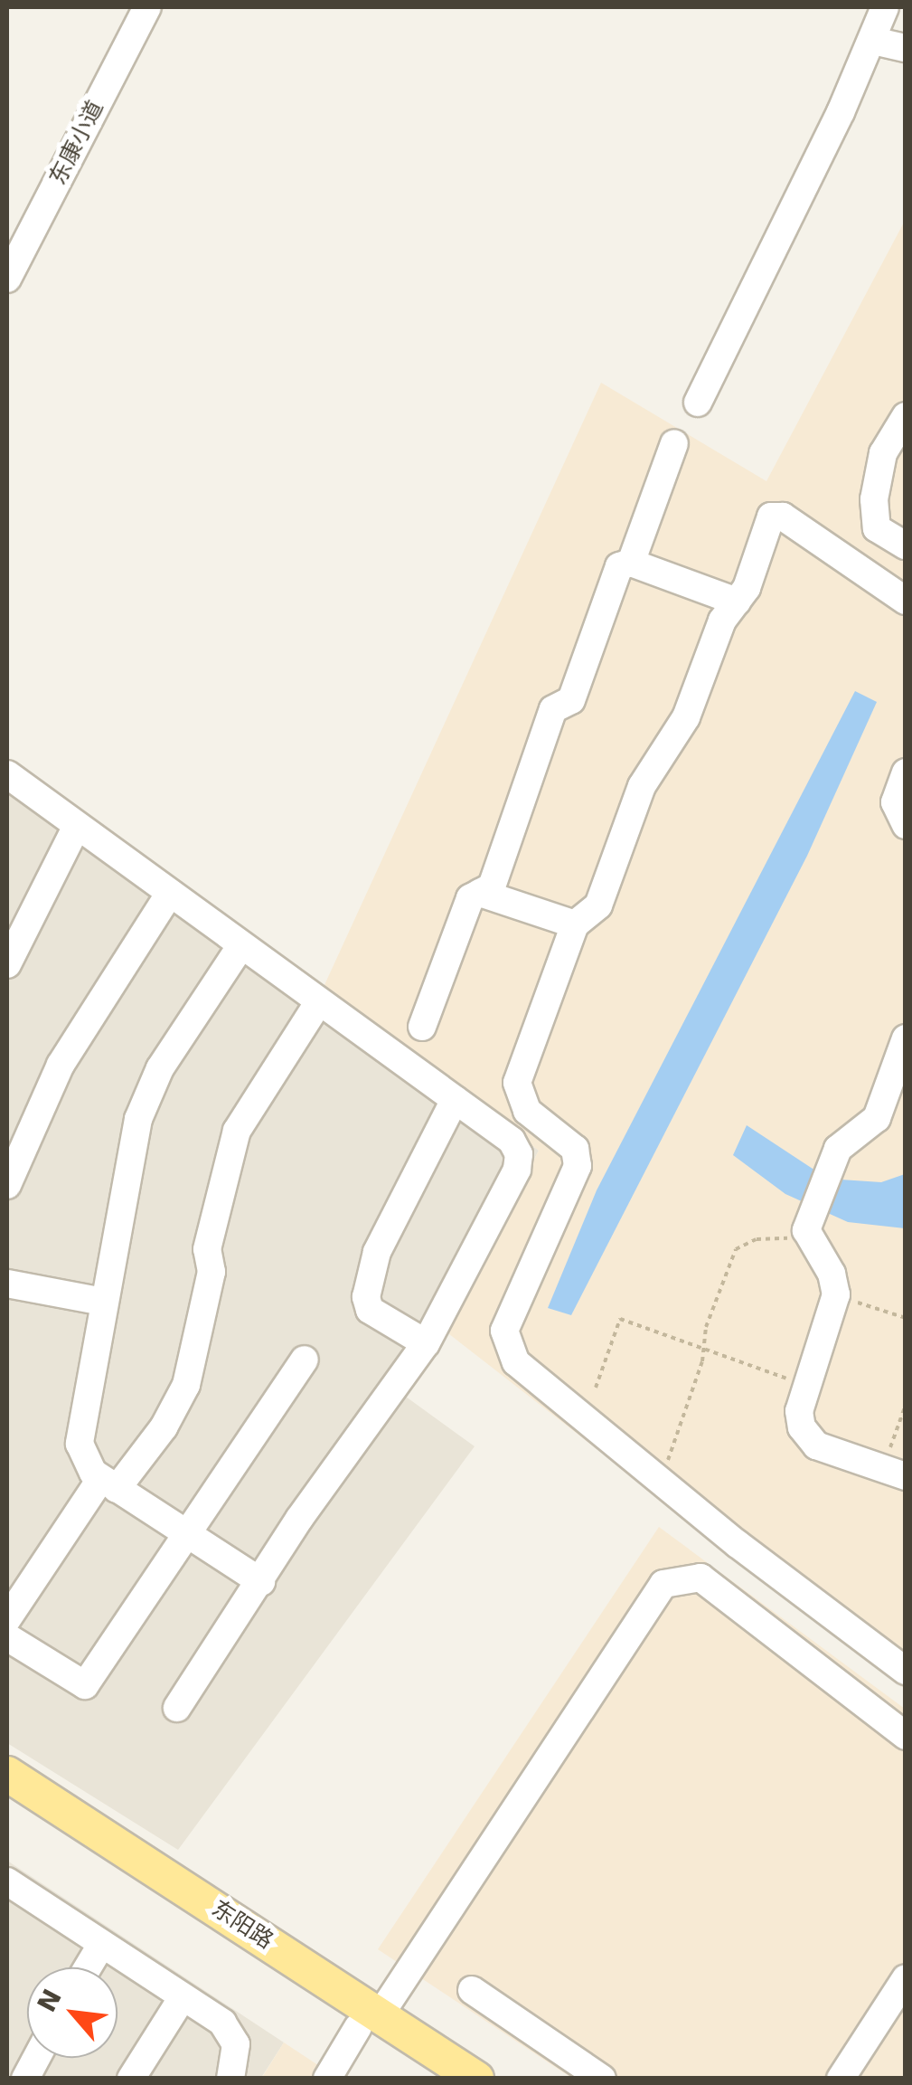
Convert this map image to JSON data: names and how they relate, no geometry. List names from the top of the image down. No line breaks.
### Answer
{"streets":{"main road":["东阳路"],"street":["东康小道"]},"north":"top left"}
